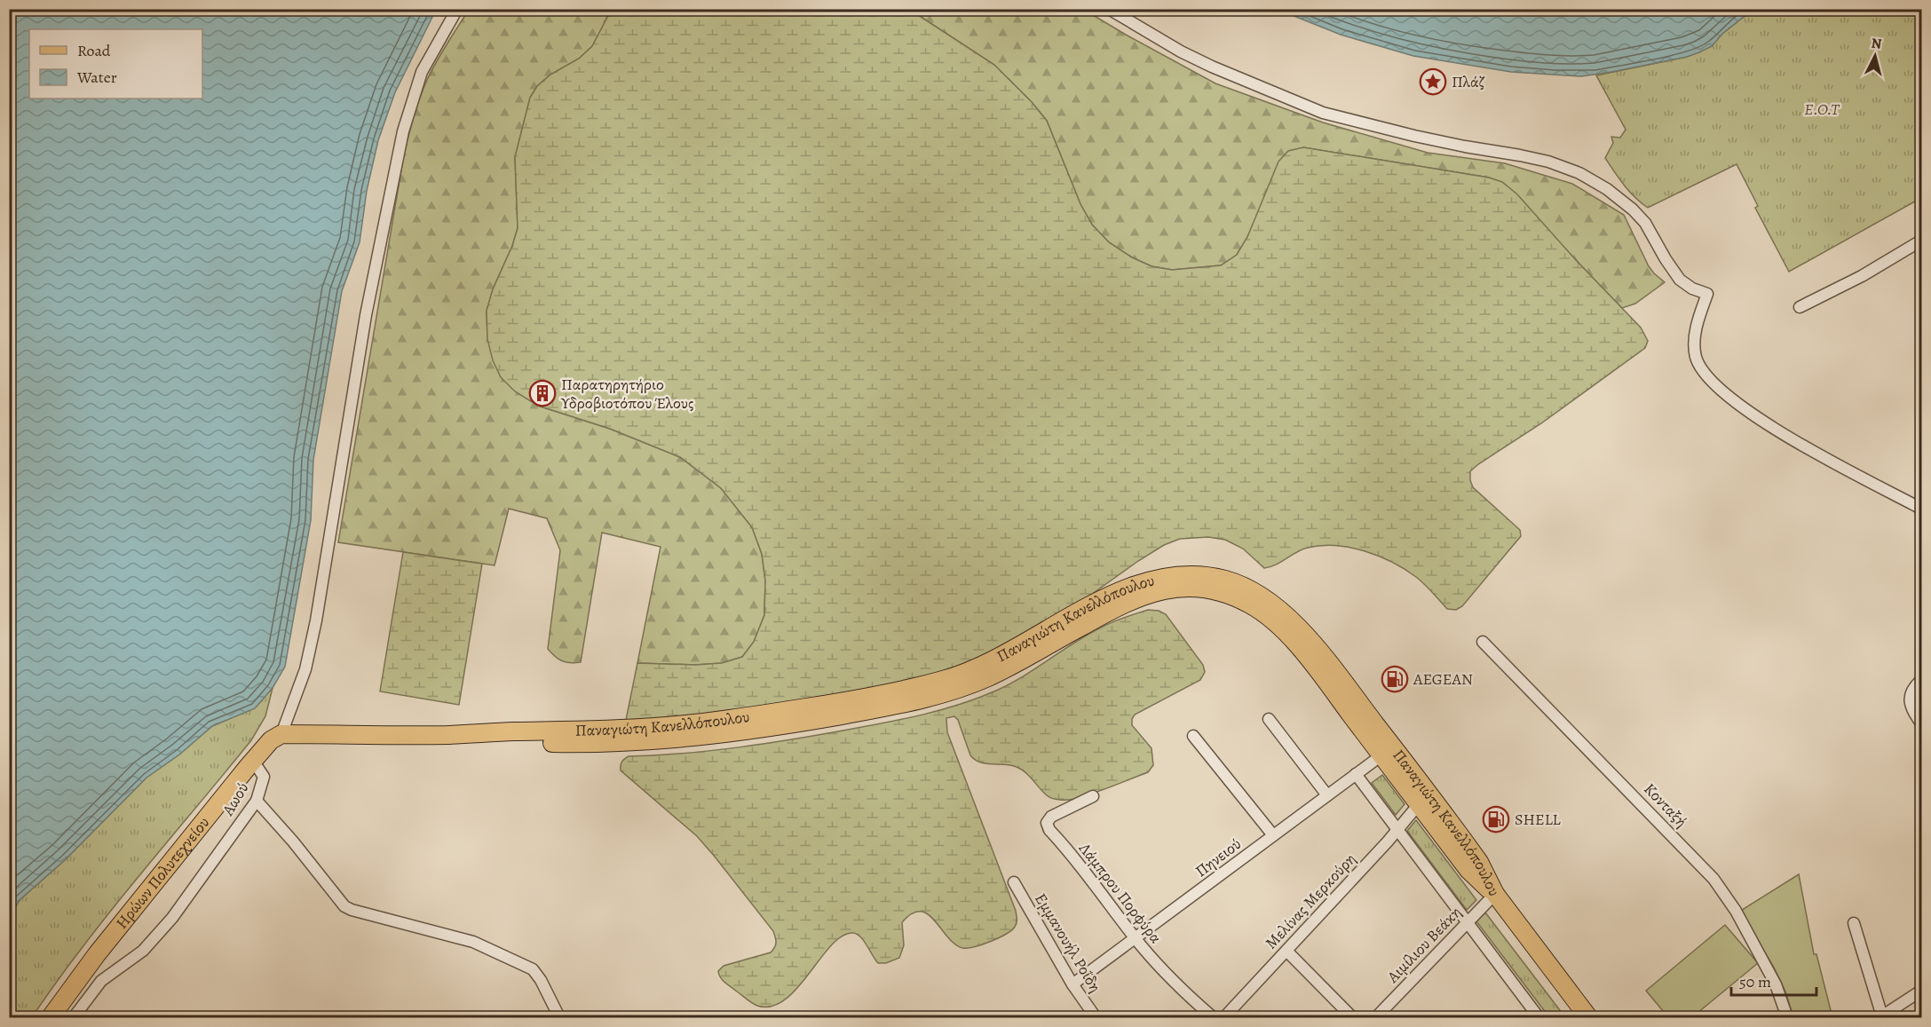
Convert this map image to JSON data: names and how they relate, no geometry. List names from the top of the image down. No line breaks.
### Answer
{"streets":{"main road":["Παναγιώτη Κανελλόπουλου","Ηρώων Πολυτεχνείου"],"street":["Αωού","Κονταξή","Πηνειού","Λάμπρου Πορφύρα","Μελίνας Μερκούρη","Εμμανουήλ Ροΐδη","Αιμίλιου Βεάκη"]},"crossings":[["Παναγιώτη Κανελλόπουλου","Πηνειού"],["Παναγιώτη Κανελλόπουλου","Ηρώων Πολυτεχνείου"],["Παναγιώτη Κανελλόπουλου","Μελίνας Μερκούρη"],["Παναγιώτη Κανελλόπουλου","Αιμίλιου Βεάκη"],["Αωού","Ηρώων Πολυτεχνείου"],["Πηνειού","Λάμπρου Πορφύρα"],["Πηνειού","Εμμανουήλ Ροΐδη"]],"parks":["E.O.T"],"places":{"place":["Πλάζ"],"building":["Παρατηρητήριο Υδροβιοτόπου Έλους"],"fuel station":["AEGEAN","SHELL"]},"legend":["Road","Water"],"scale_bar":"50 m","north":"top"}
